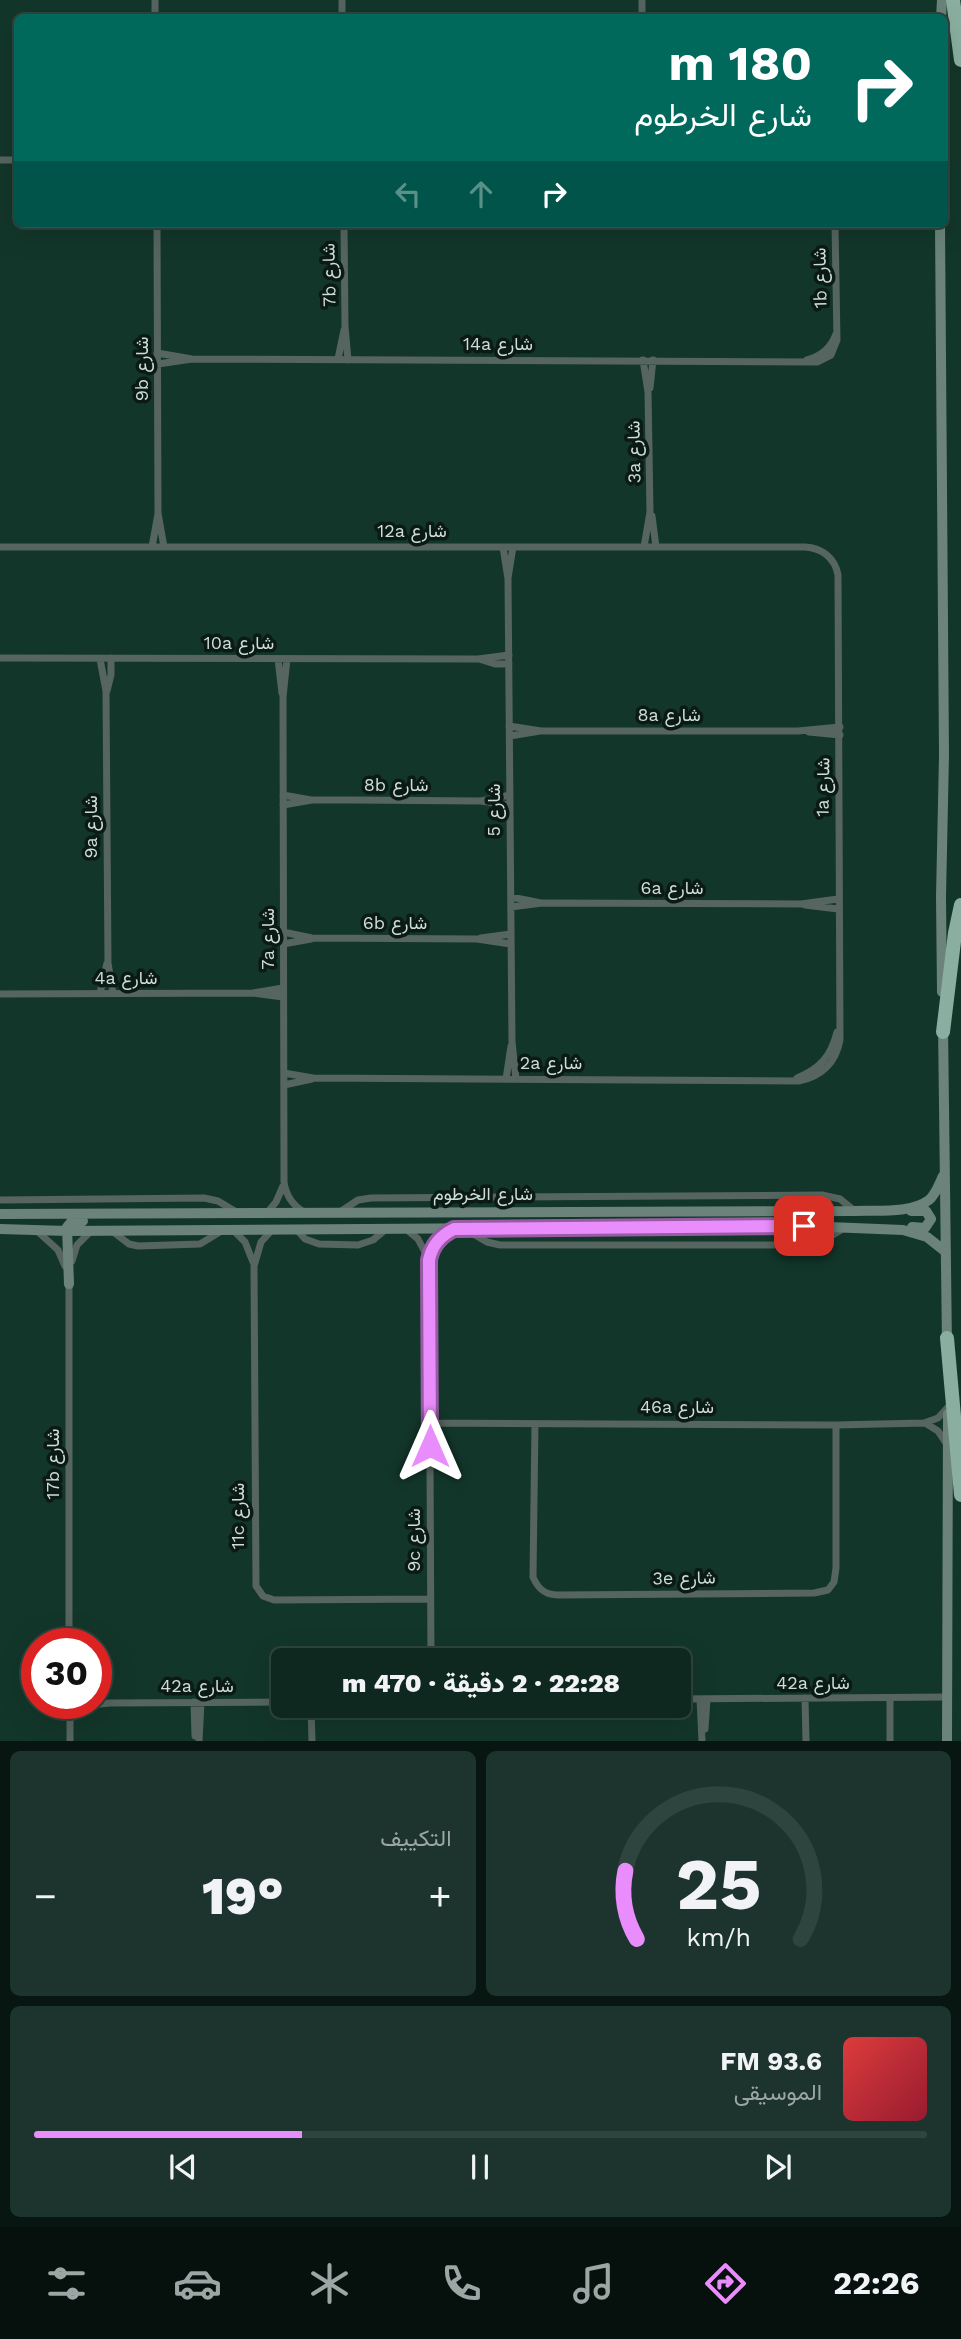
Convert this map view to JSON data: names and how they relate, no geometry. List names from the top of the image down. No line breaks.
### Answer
{"streets":{"main road":["شارع الخرطوم"],"street":["7b شارع","1b شارع","14a شارع","9b شارع","3a شارع","12a شارع","10a شارع","8a شارع","8b شارع","1a شارع","شارع 5","9a شارع","6a شارع","6b شارع","7a شارع","4a شارع","2a شارع","46a شارع","17b شارع","11c شارع","9c شارع","3e شارع","42a شارع"]},"crossings":[["7b شارع","14a شارع"],["1b شارع","14a شارع"],["14a شارع","9b شارع"],["14a شارع","3a شارع"],["9b شارع","12a شارع"],["3a شارع","12a شارع"],["12a شارع","1a شارع"],["12a شارع","شارع 5"],["10a شارع","شارع 5"],["10a شارع","9a شارع"],["10a شارع","7a شارع"],["8a شارع","1a شارع"],["8a شارع","شارع 5"],["8b شارع","شارع 5"],["8b شارع","7a شارع"],["1a شارع","6a شارع"],["1a شارع","2a شارع"],["شارع 5","6a شارع"],["شارع 5","6b شارع"],["شارع 5","2a شارع"],["9a شارع","4a شارع"],["6b شارع","7a شارع"],["7a شارع","4a شارع"],["7a شارع","2a شارع"],["7a شارع","شارع الخرطوم"],["شارع الخرطوم","17b شارع"],["شارع الخرطوم","11c شارع"],["46a شارع","9c شارع"],["46a شارع","3e شارع"],["11c شارع","9c شارع"]],"page":{"turn":["180 m","شارع الخرطوم"],"limit":"30","trip":"22:28 · 2 دقيقة · 470 m","tile":"التكييف","heat":["−","19°","+"],"song":["93.6 FM","الموسيقى"],"tabs":"22:26","gauge":["25","km/h"]}}
